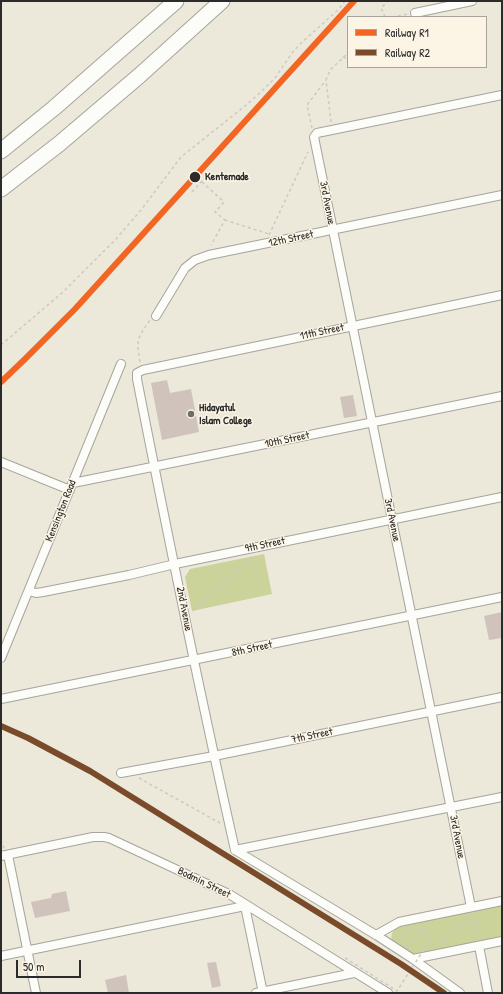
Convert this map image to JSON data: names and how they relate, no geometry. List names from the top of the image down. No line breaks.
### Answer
{"streets":{"street":["3rd Avenue","12th Street","11th Street","10th Street","Kensington Road","9th Street","2nd Avenue","8th Street","7th Street","Bodmin Street"]},"crossings":[["3rd Avenue","12th Street"],["3rd Avenue","11th Street"],["3rd Avenue","10th Street"],["3rd Avenue","9th Street"],["3rd Avenue","8th Street"],["3rd Avenue","7th Street"],["11th Street","2nd Avenue"],["10th Street","Kensington Road"],["10th Street","2nd Avenue"],["Kensington Road","9th Street"],["9th Street","2nd Avenue"],["2nd Avenue","8th Street"],["2nd Avenue","7th Street"]],"places":["Kentemade","Hidayatul Islam College"],"lines":["rail line R1","rail line R2"],"legend":["Railway R1","Railway R2"],"scale_bar":"50 m"}
